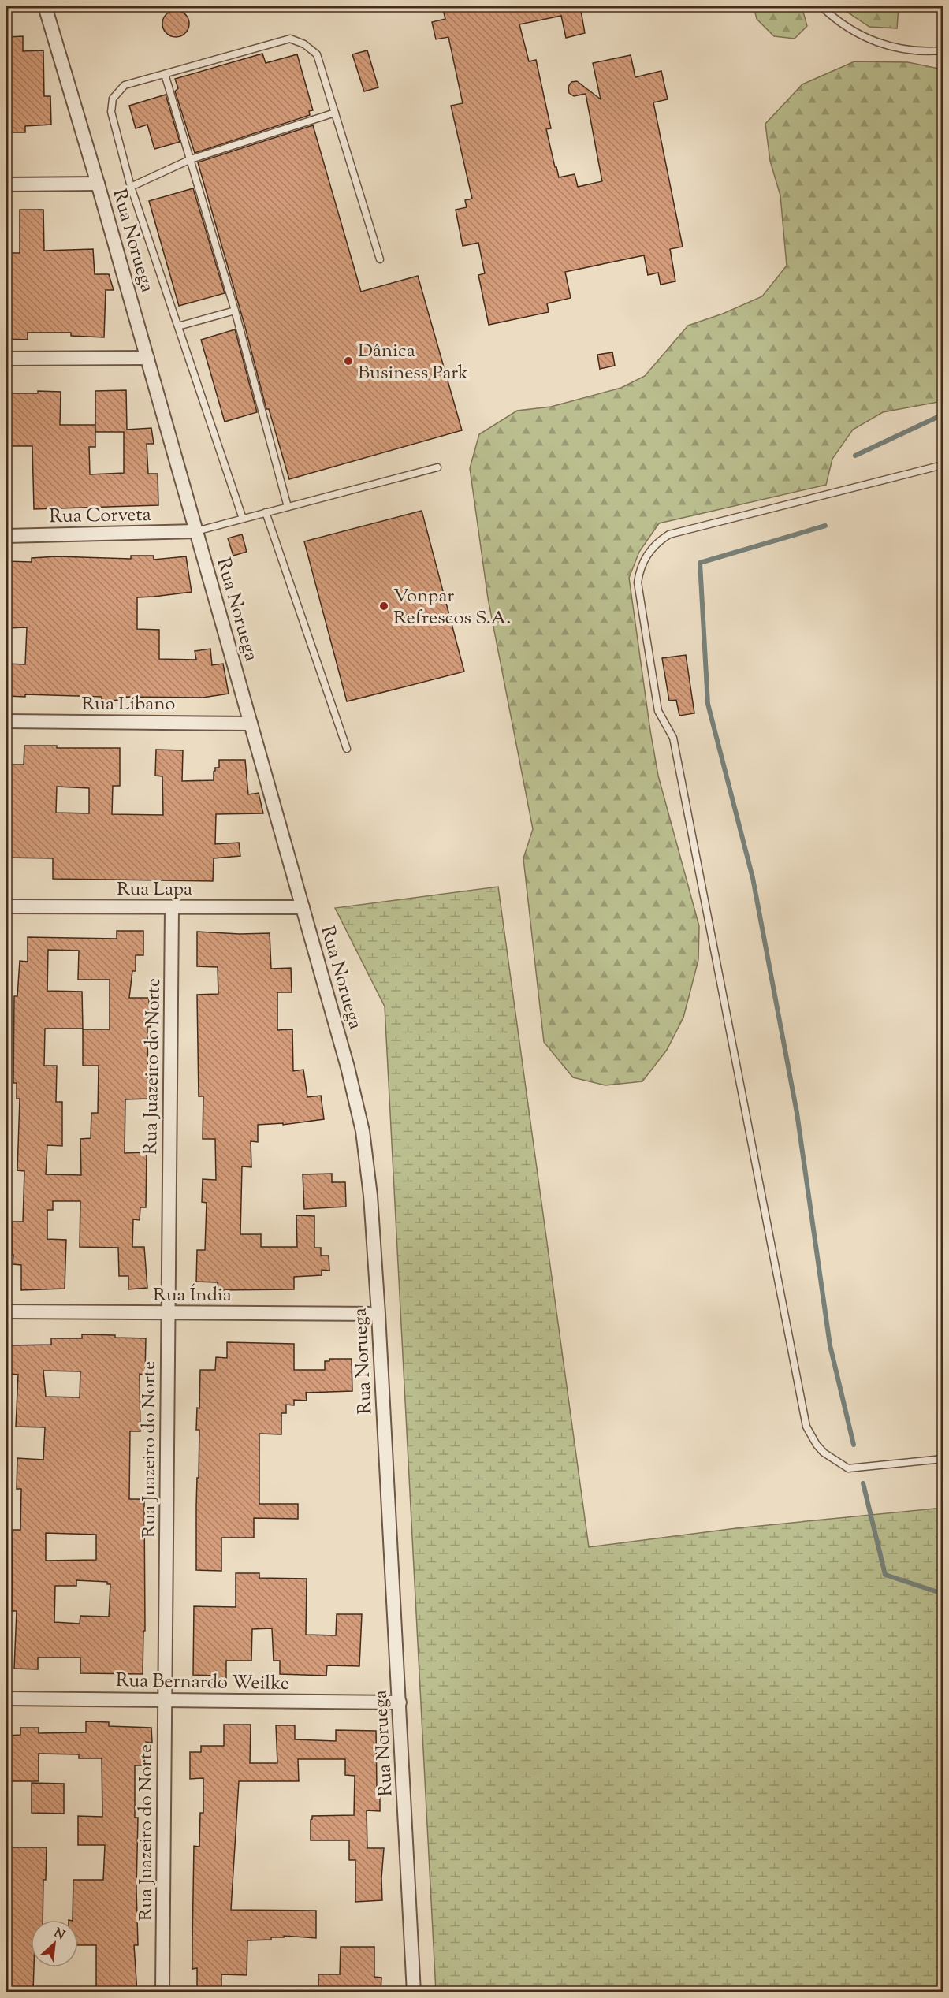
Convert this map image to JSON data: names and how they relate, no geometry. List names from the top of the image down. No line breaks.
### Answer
{"streets":{"street":["Rua Noruega","Rua Corveta","Rua Líbano","Rua Lapa","Rua Juazeiro do Norte","Rua Índia","Rua Bernardo Weilke"]},"crossings":[["Rua Noruega","Rua Corveta"],["Rua Noruega","Rua Líbano"],["Rua Noruega","Rua Lapa"],["Rua Noruega","Rua Índia"],["Rua Noruega","Rua Bernardo Weilke"],["Rua Lapa","Rua Juazeiro do Norte"],["Rua Juazeiro do Norte","Rua Índia"],["Rua Juazeiro do Norte","Rua Bernardo Weilke"]],"places":["Dânica Business Park","Vonpar Refrescos S.A."],"north":"top right"}
